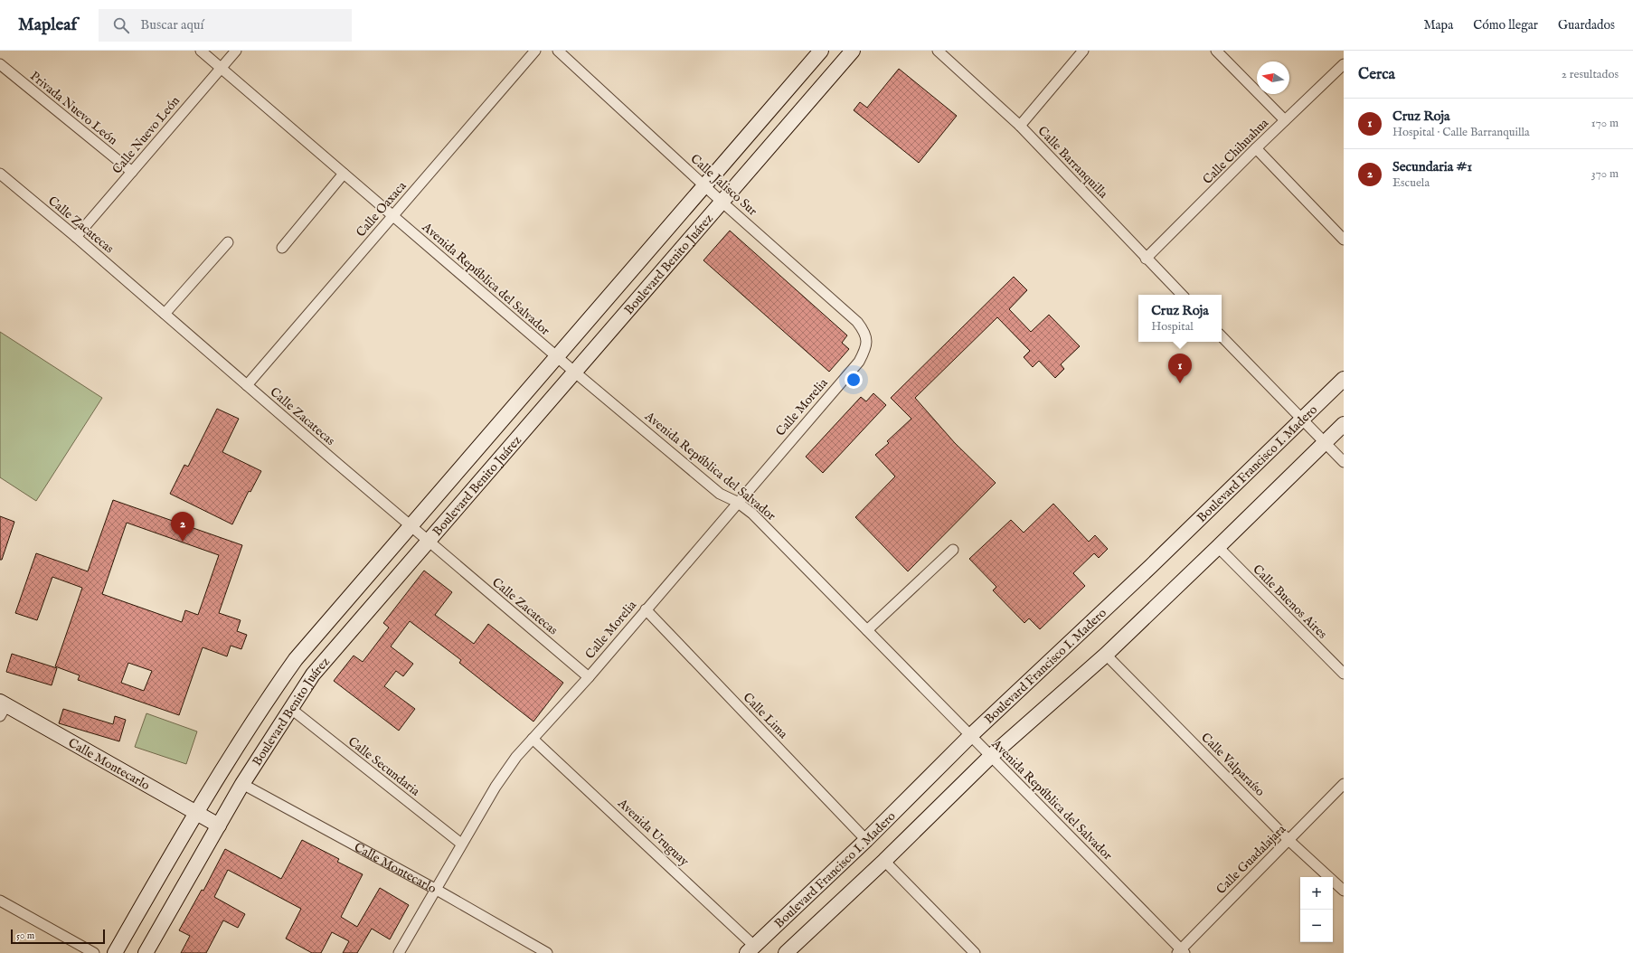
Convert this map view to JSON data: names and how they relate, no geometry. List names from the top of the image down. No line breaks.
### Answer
{"streets":{"main road":["Boulevard Benito Juárez","Boulevard Francisco I. Madero","Calle Montecarlo"],"street":["Privada Nuevo León","Calle Nuevo León","Calle Chihuahua","Calle Barranquilla","Calle Jalisco Sur","Calle Oaxaca","Calle Zacatecas","Avenida República del Salvador","Calle Morelia","Calle Buenos Aires","Calle Lima","Calle Valparaíso","Calle Secundaria","Avenida Uruguay","Calle Guadalajara"]},"crossings":[["Privada Nuevo León","Calle Nuevo León"],["Calle Nuevo León","Calle Zacatecas"],["Calle Nuevo León","Avenida República del Salvador"],["Calle Chihuahua","Calle Barranquilla"],["Calle Jalisco Sur","Boulevard Benito Juárez"],["Calle Jalisco Sur","Calle Morelia"],["Calle Oaxaca","Calle Zacatecas"],["Calle Oaxaca","Avenida República del Salvador"],["Calle Zacatecas","Boulevard Benito Juárez"],["Calle Zacatecas","Calle Morelia"],["Boulevard Benito Juárez","Avenida República del Salvador"],["Boulevard Benito Juárez","Calle Montecarlo"],["Boulevard Benito Juárez","Calle Secundaria"],["Avenida República del Salvador","Calle Morelia"],["Avenida República del Salvador","Boulevard Francisco I. Madero"],["Avenida República del Salvador","Calle Guadalajara"],["Calle Morelia","Calle Lima"],["Calle Morelia","Calle Montecarlo"],["Calle Morelia","Calle Secundaria"],["Calle Morelia","Avenida Uruguay"],["Boulevard Francisco I. Madero","Calle Lima"],["Boulevard Francisco I. Madero","Avenida Uruguay"],["Calle Valparaíso","Calle Guadalajara"]],"scale_bar":"50 m","north":"left","page":{"header":"Mapleaf","search":"Buscar aquí","nav":["Mapa","Cómo llegar","Guardados"],"heading":["Cerca","2 resultados"],"list":[{"mark":"1","name":"Cruz Roja","note":"Hospital · Calle Barranquilla","value":"170 m"},{"mark":"2","name":"Secundaria #1","note":"Escuela","value":"370 m"}],"popup":["Cruz Roja","Hospital"],"pins":["1","2"],"map_buttons":["+","−"],"scale":"50 m"}}
